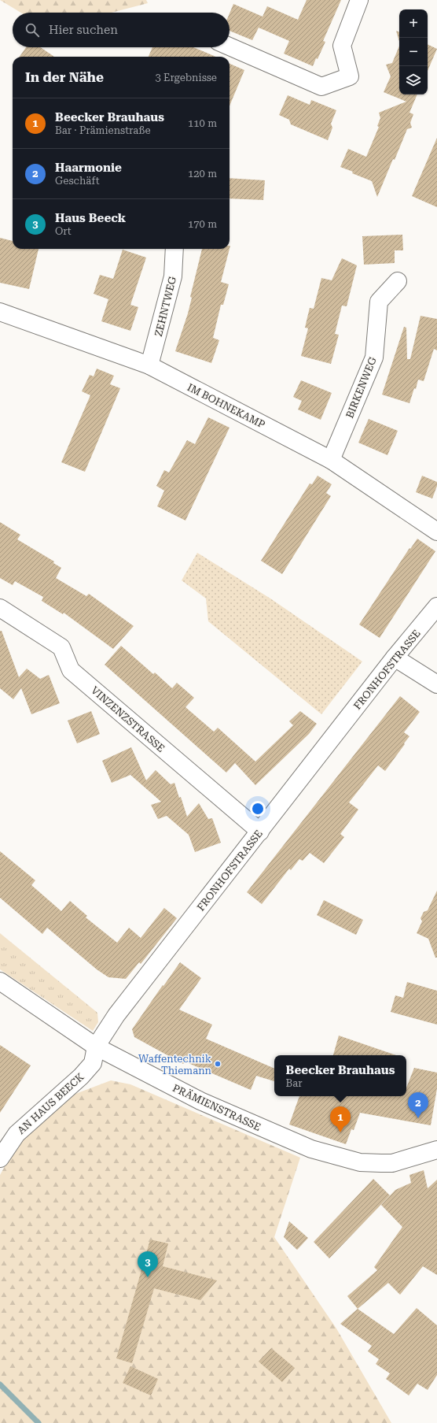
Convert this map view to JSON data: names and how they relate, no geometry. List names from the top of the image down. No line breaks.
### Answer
{"streets":{"street":["ZEHNTWEG","BIRKENWEG","IM BOHNEKAMP","FRONHOFSTRASSE","VINZENZSTRASSE","AN HAUS BEECK","PRÄMIENSTRASSE"]},"crossings":[["ZEHNTWEG","IM BOHNEKAMP"],["BIRKENWEG","IM BOHNEKAMP"],["FRONHOFSTRASSE","VINZENZSTRASSE"],["FRONHOFSTRASSE","AN HAUS BEECK"],["FRONHOFSTRASSE","PRÄMIENSTRASSE"],["AN HAUS BEECK","PRÄMIENSTRASSE"]],"places":["Waffentechnik Thiemann"],"page":{"map_buttons":["+","−"],"search":"Hier suchen","heading":["In der Nähe","3 Ergebnisse"],"list":[{"mark":"1","name":"Beecker Brauhaus","note":"Bar · Prämienstraße","value":"110 m"},{"mark":"2","name":"Haarmonie","note":"Geschäft","value":"120 m"},{"mark":"3","name":"Haus Beeck","note":"Ort","value":"170 m"}],"popup":["Beecker Brauhaus","Bar"],"pins":["2","1","3"]}}
